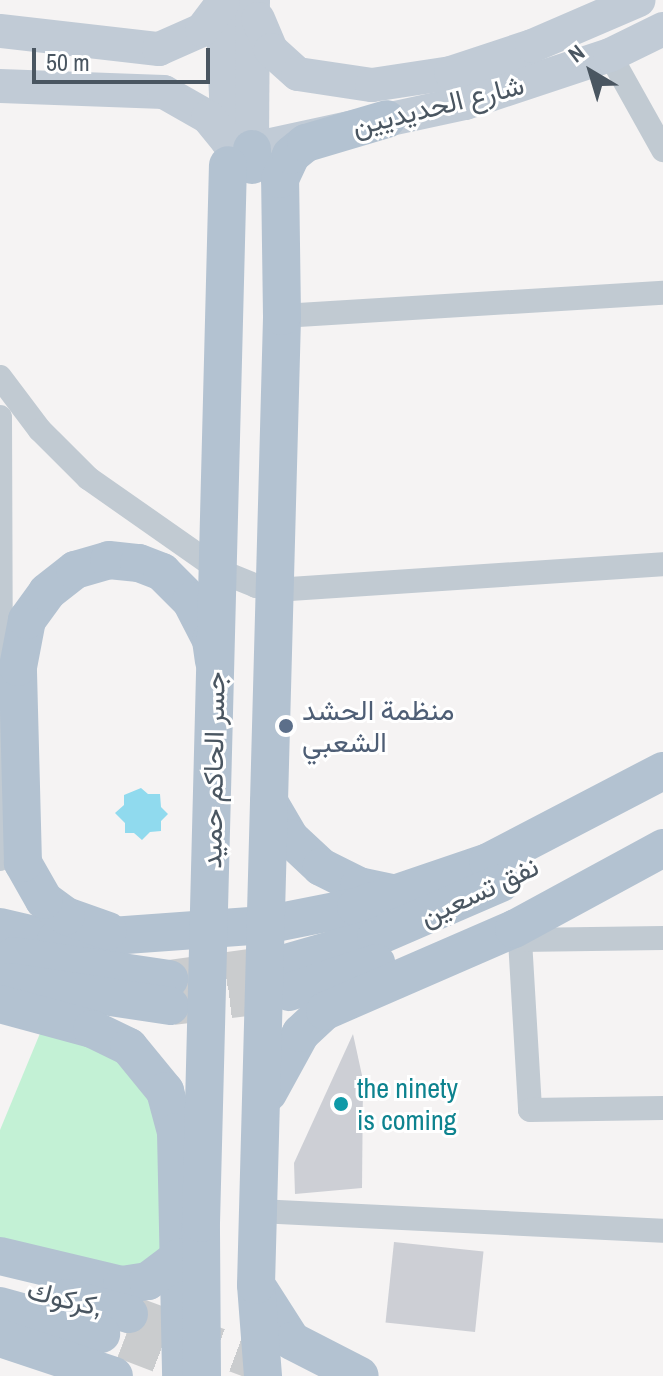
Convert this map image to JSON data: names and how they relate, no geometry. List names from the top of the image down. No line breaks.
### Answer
{"streets":{"main road":["جسر الحاكم حميد","نفق تسعين","كركوك,"],"street":["شارع الحديديين"]},"crossings":[["شارع الحديديين","جسر الحاكم حميد"]],"places":["منظمة الحشد الشعبي","the ninety is coming"],"scale_bar":"50 m","north":"top left"}
